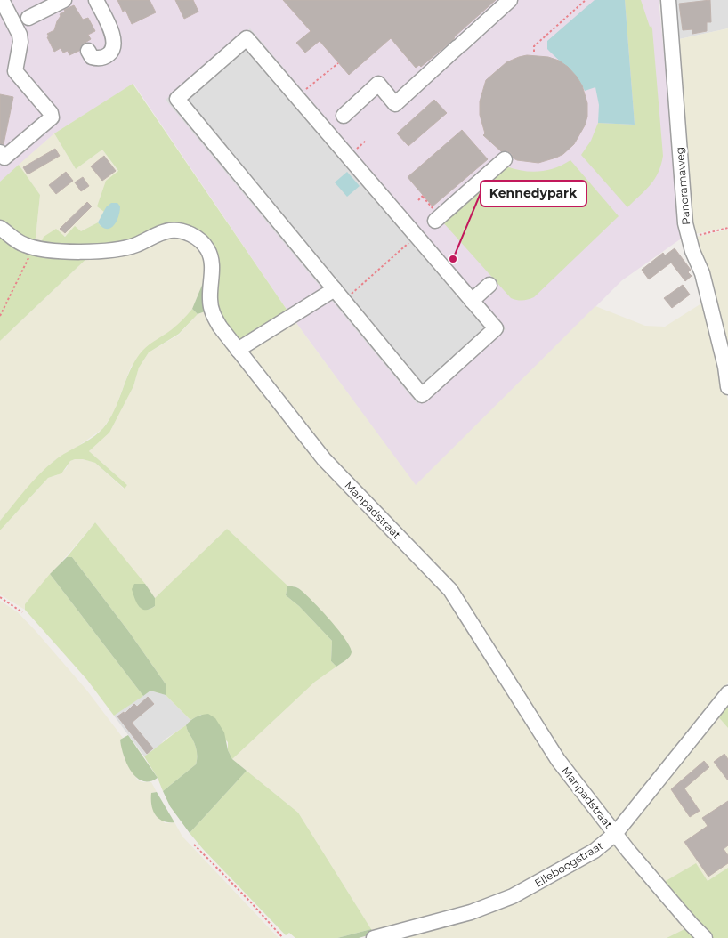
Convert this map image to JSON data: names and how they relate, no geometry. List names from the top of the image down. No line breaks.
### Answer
{"streets":{"street":["Panoramaweg","Manpadstraat","Elleboogstraat"]},"crossings":[["Manpadstraat","Elleboogstraat"]],"places":["Kennedypark"]}
